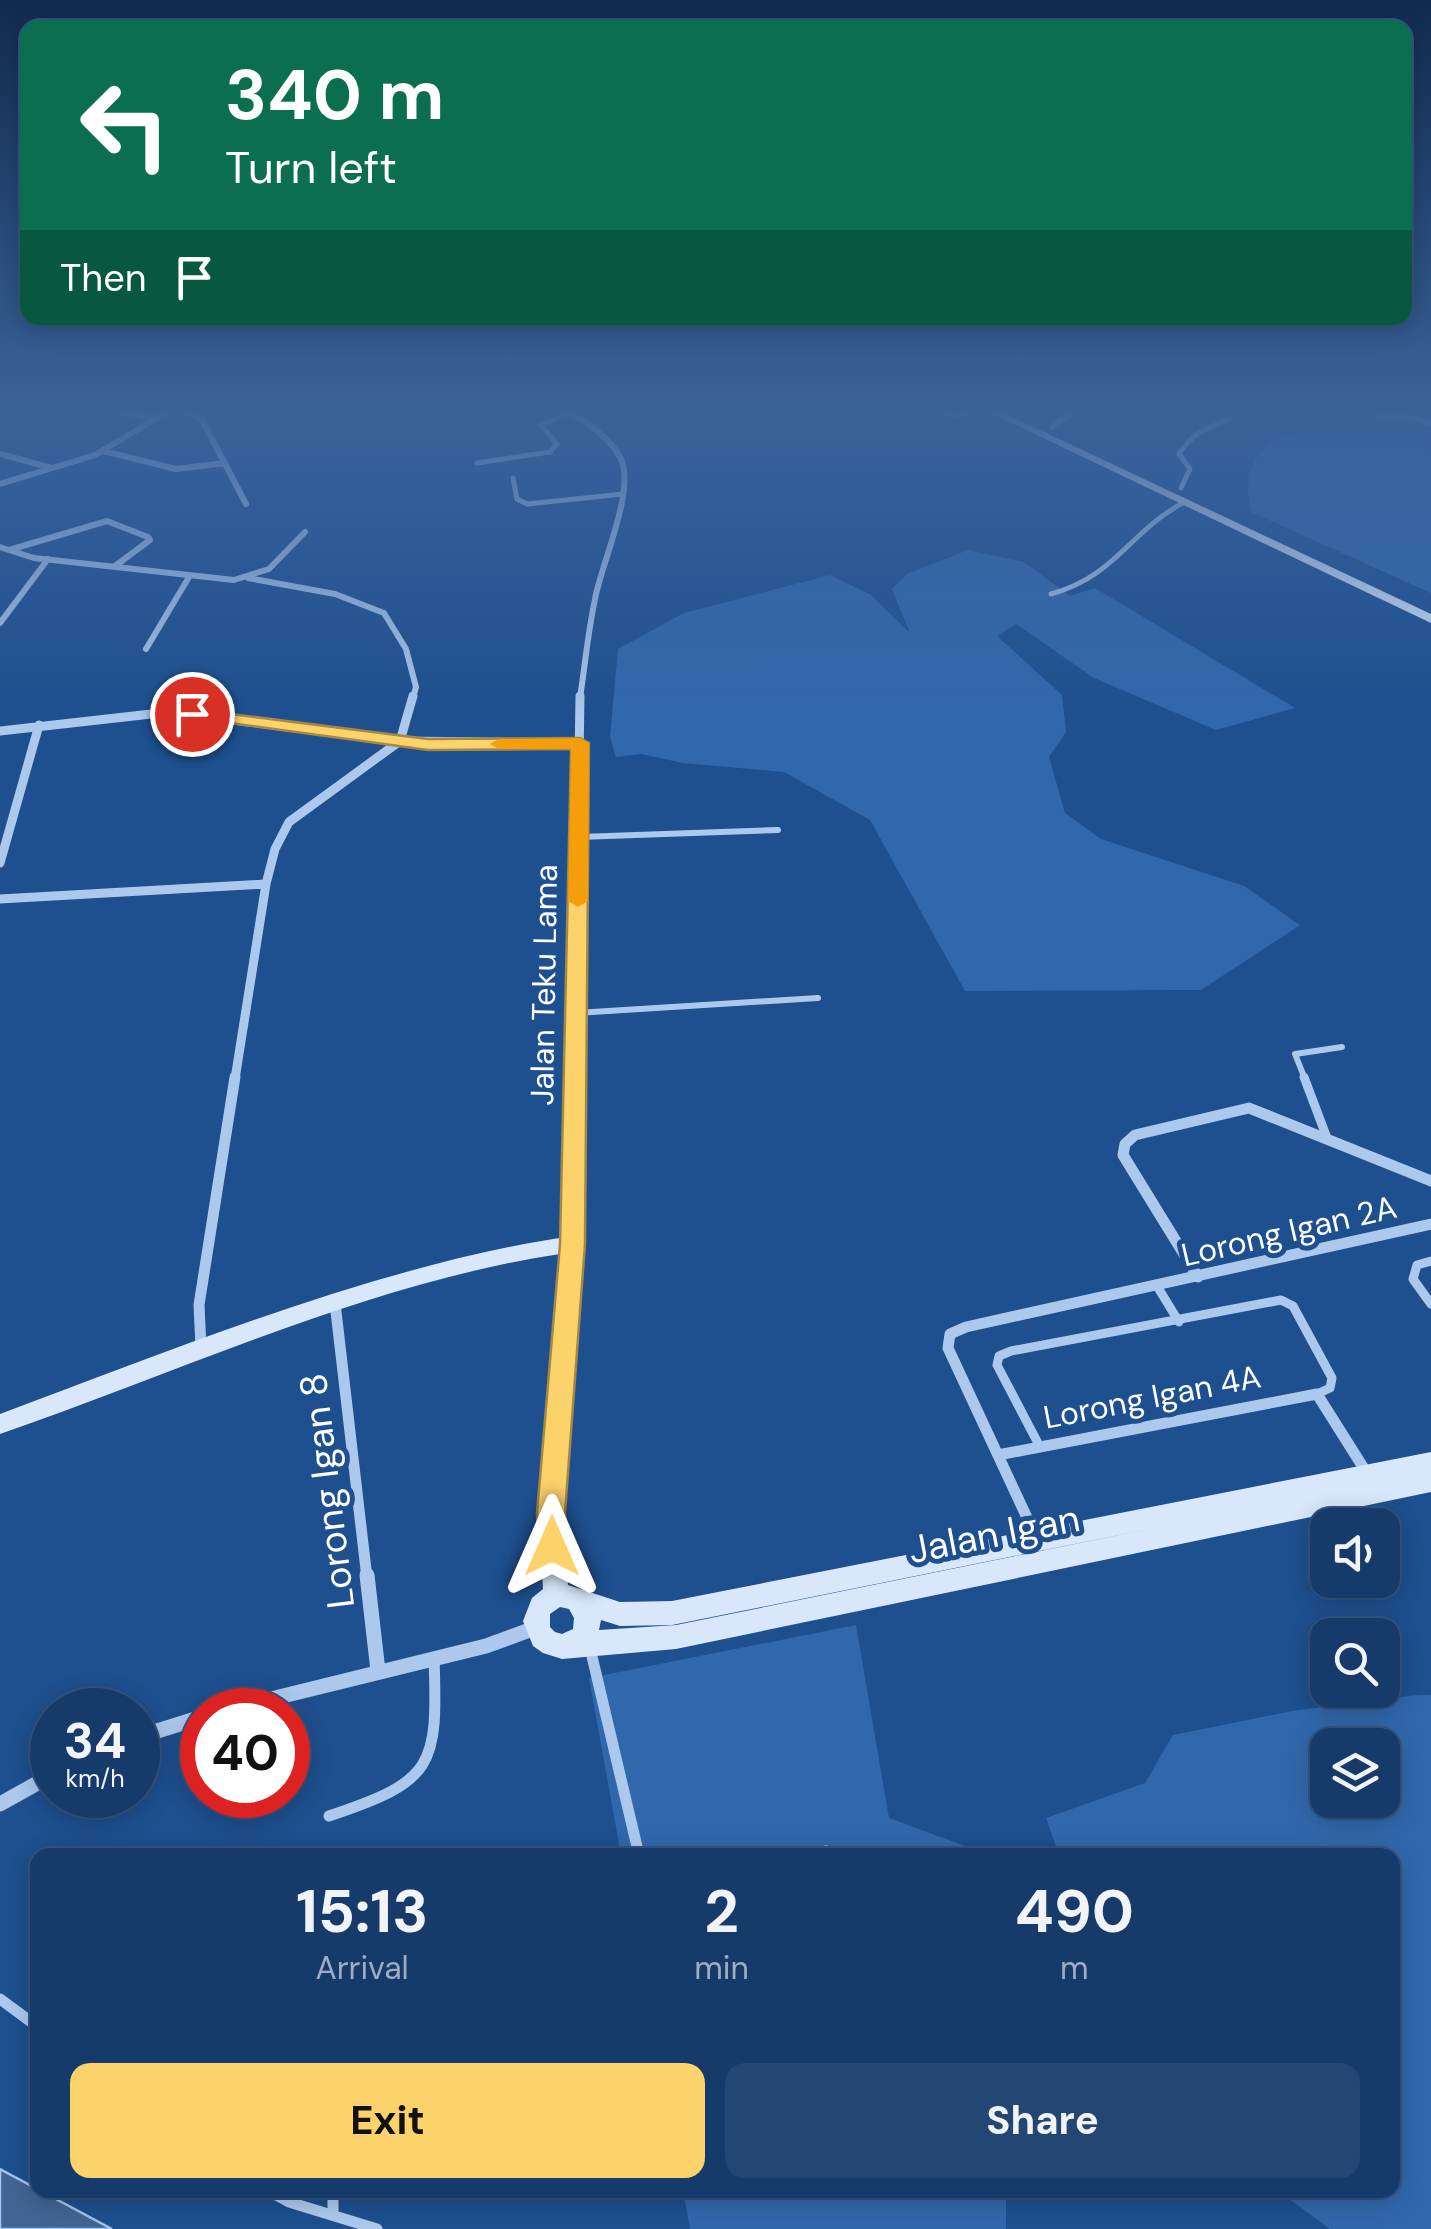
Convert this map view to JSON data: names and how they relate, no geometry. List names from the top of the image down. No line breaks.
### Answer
{"streets":{"street":["Jalan Teku Lama","Lorong Igan 2A","Lorong Igan 4A","Lorong Igan 8","Jalan Igan"]},"crossings":[["Jalan Teku Lama","Jalan Igan"],["Lorong Igan 2A","Lorong Igan 4A"]],"page":{"turn":["340 m","Turn left"],"then":"Then","speed":"34 km/h","limit":"40","eta":["15:13","Arrival","2","min","490","m"],"buttons":["Exit","Share"]}}
